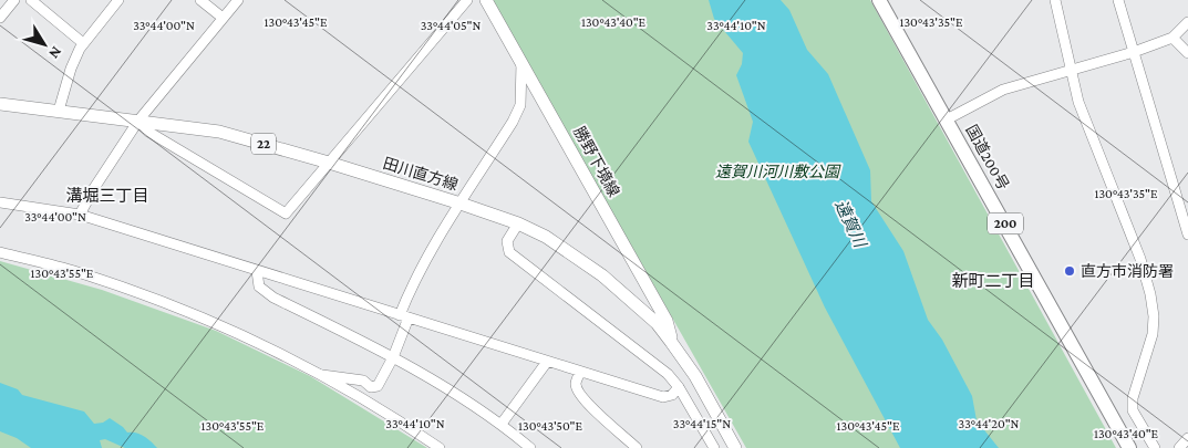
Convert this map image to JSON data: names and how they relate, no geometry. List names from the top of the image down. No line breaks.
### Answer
{"streets":{"highway":["国道200号","200"],"main road":["22","勝野下境線","田川直方線"]},"crossings":[["勝野下境線","田川直方線"]],"districts":["溝堀三丁目","新町二丁目"],"water":["遠賀川"],"parks":["遠賀川河川敷公園"],"places":["直方市消防署"],"north":"bottom right","coordinates":["130°43'45\"E","130°43'35\"E","130°43'40\"E","33°44'00\"N","33°44'05\"N","33°44'10\"N","130°43'55\"E","33°44'15\"N","33°44'20\"N","130°43'50\"E"]}
